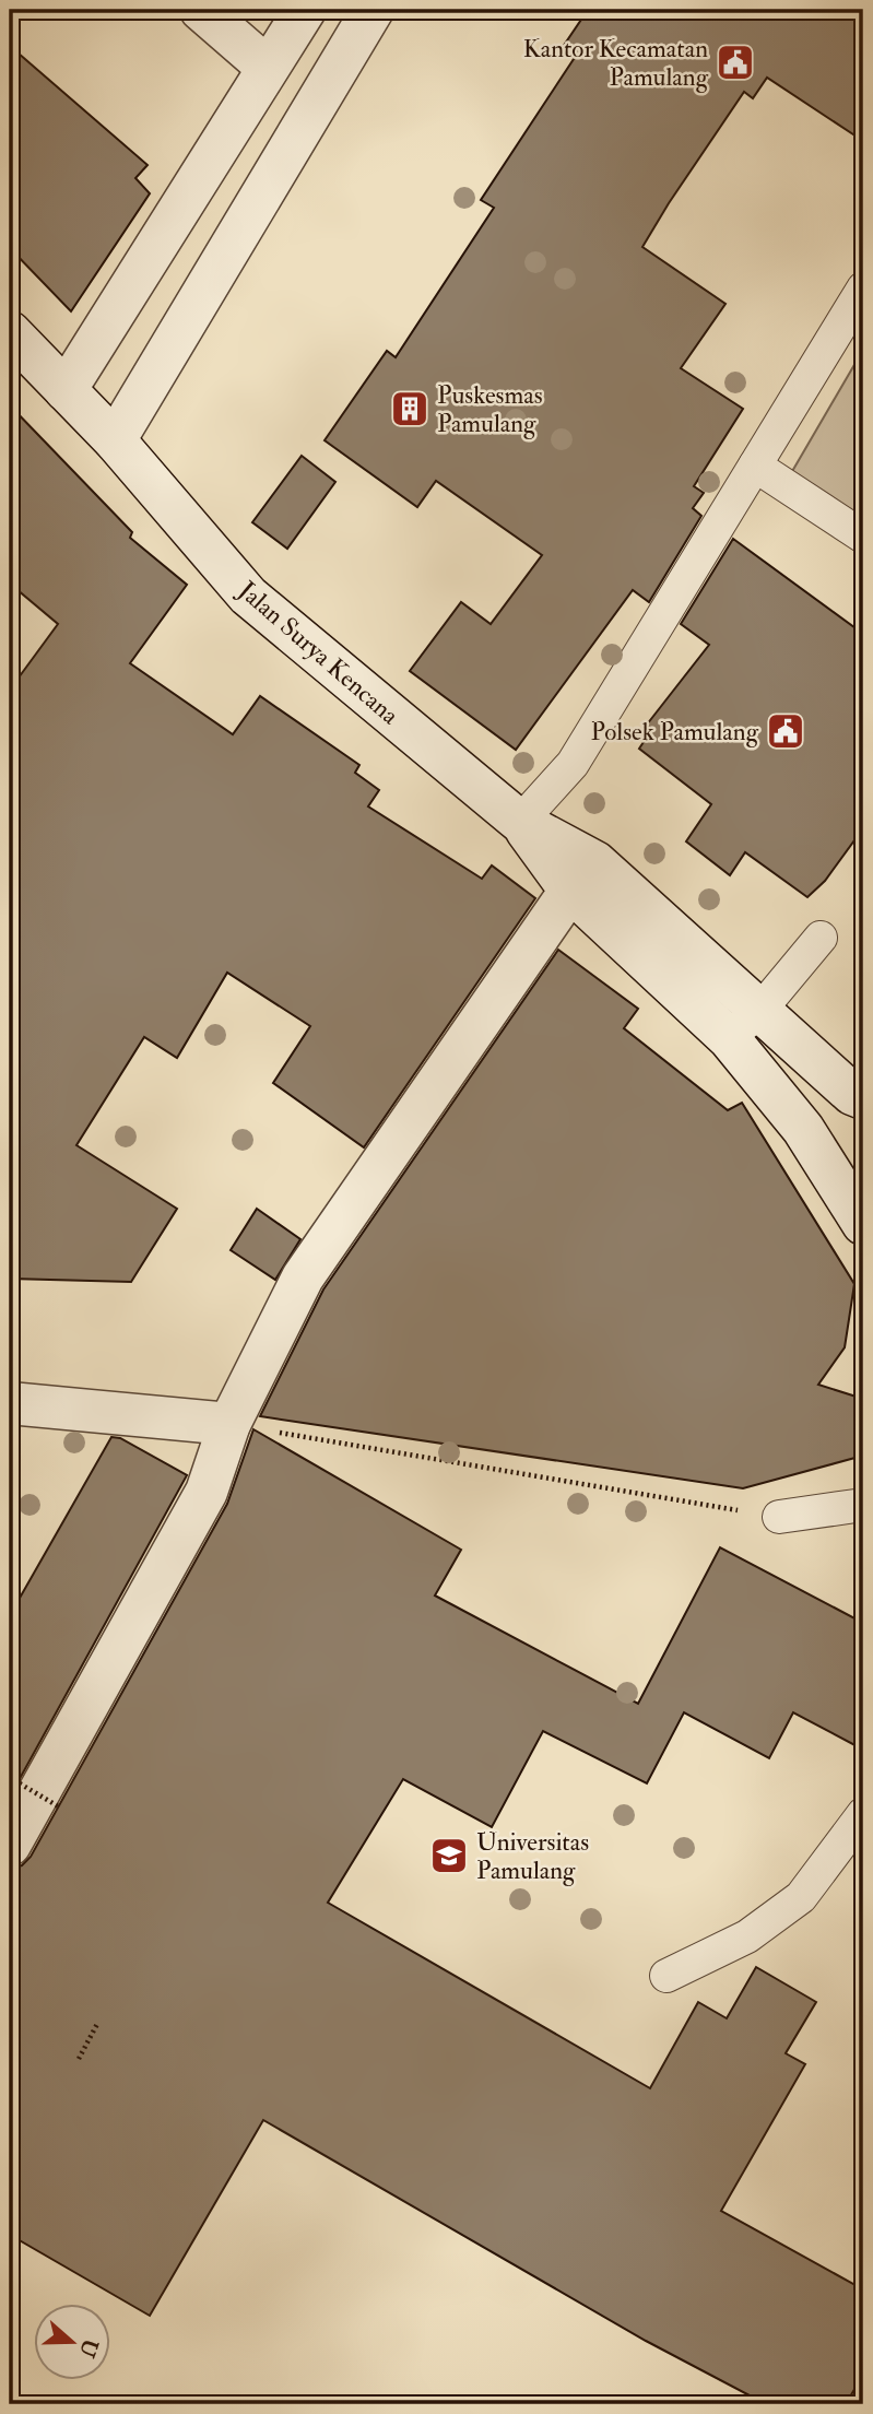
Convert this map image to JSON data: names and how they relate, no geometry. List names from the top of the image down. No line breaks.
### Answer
{"streets":{"street":["Jalan Surya Kencana"]},"places":{"public building":["Kantor Kecamatan Pamulang","Polsek Pamulang"],"building":["Puskesmas Pamulang"],"school or university":["Universitas Pamulang"]},"north":"right"}
